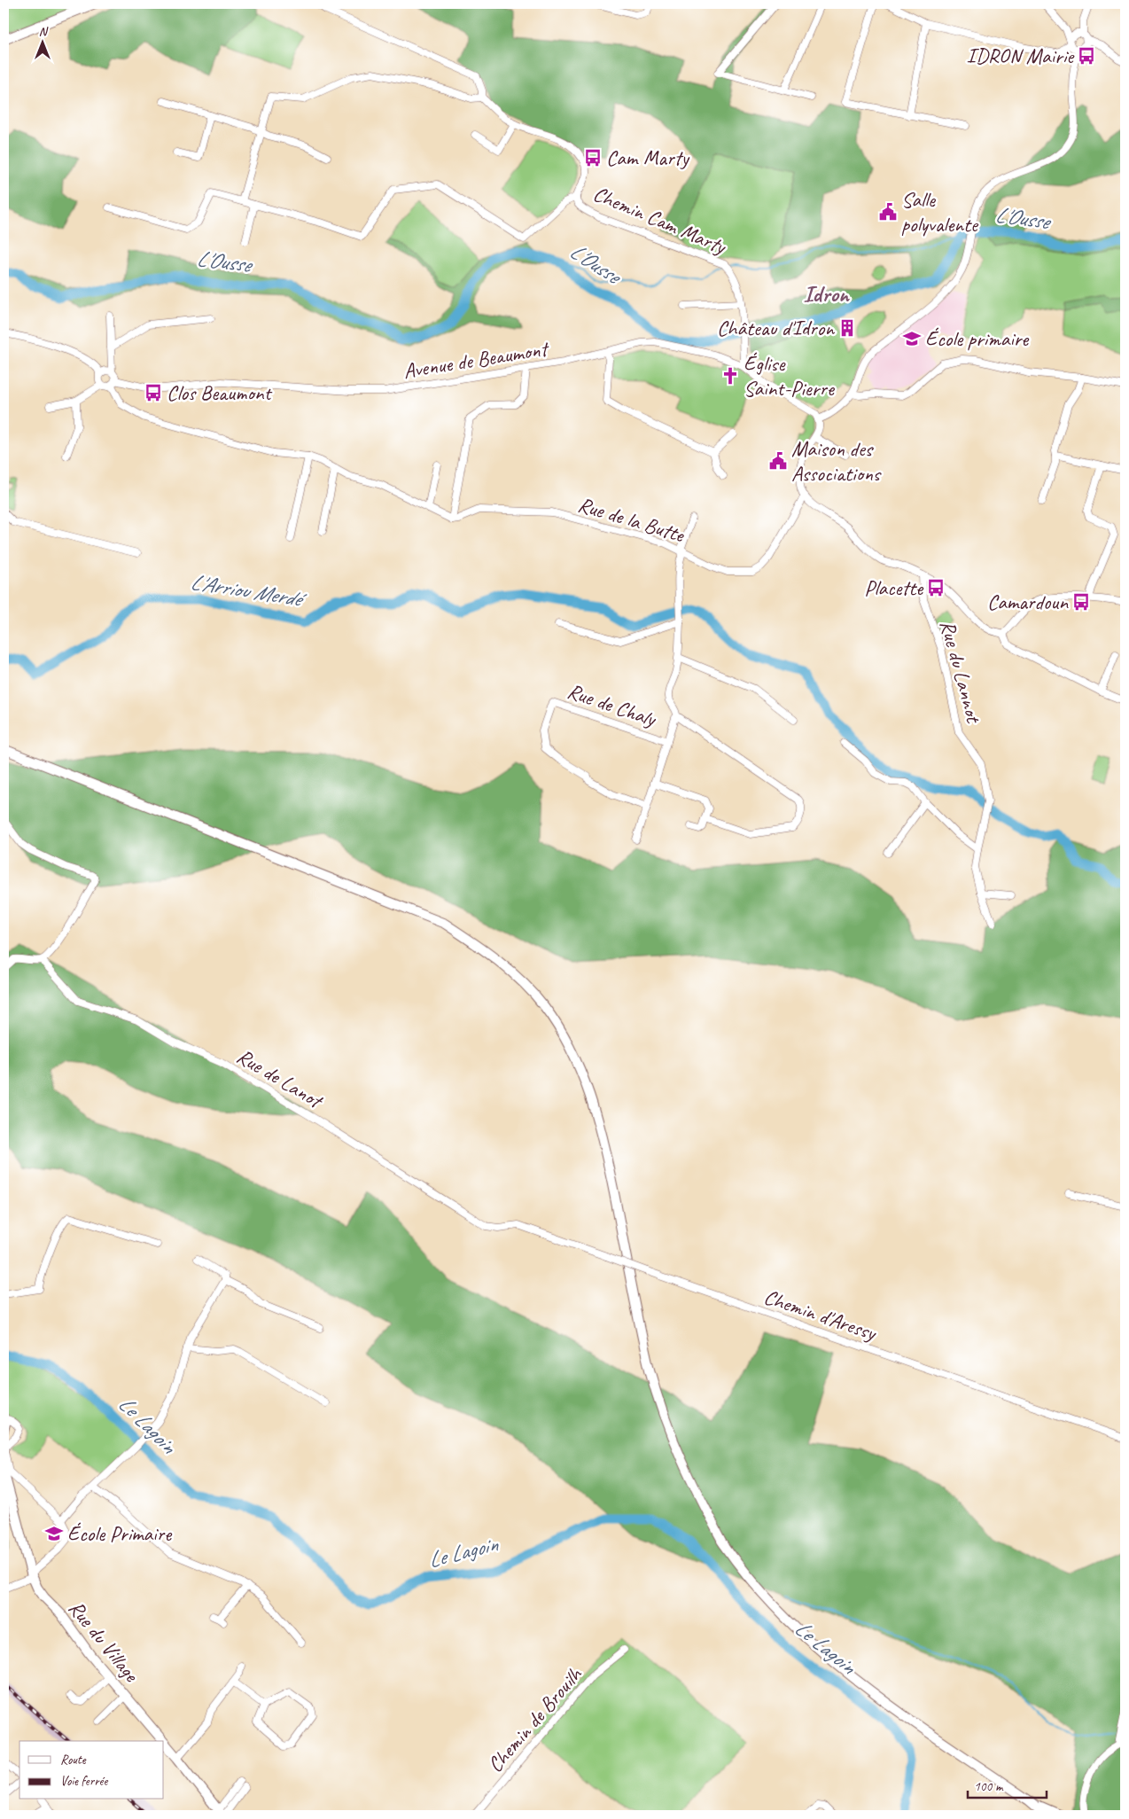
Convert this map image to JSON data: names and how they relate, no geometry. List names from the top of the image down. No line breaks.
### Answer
{"streets":{"main road":["Rue du Village"],"street":["Chemin Cam Marty","Avenue de Beaumont","Rue de la Butte","Rue du Lannot","Rue de Chaly","Rue de Lanot","Chemin d'Aressy","Chemin de Brouilh"]},"crossings":[["Chemin Cam Marty","Avenue de Beaumont"],["Rue de Lanot","Chemin d'Aressy"]],"districts":["Idron"],"water":["L'Ousse","L'Arriou Merdé","Le Lagoin"],"places":{"bus stop":["IDRON Mairie","Cam Marty","Clos Beaumont","Placette","Camardoun"],"public building":["Salle polyvalente","Maison des Associations"],"building":["Château d'Idron"],"school or university":["École primaire","École Primaire"],"church":["Église Saint-Pierre"]},"legend":["Route","Voie ferrée"],"scale_bar":"100 m","north":"top"}
